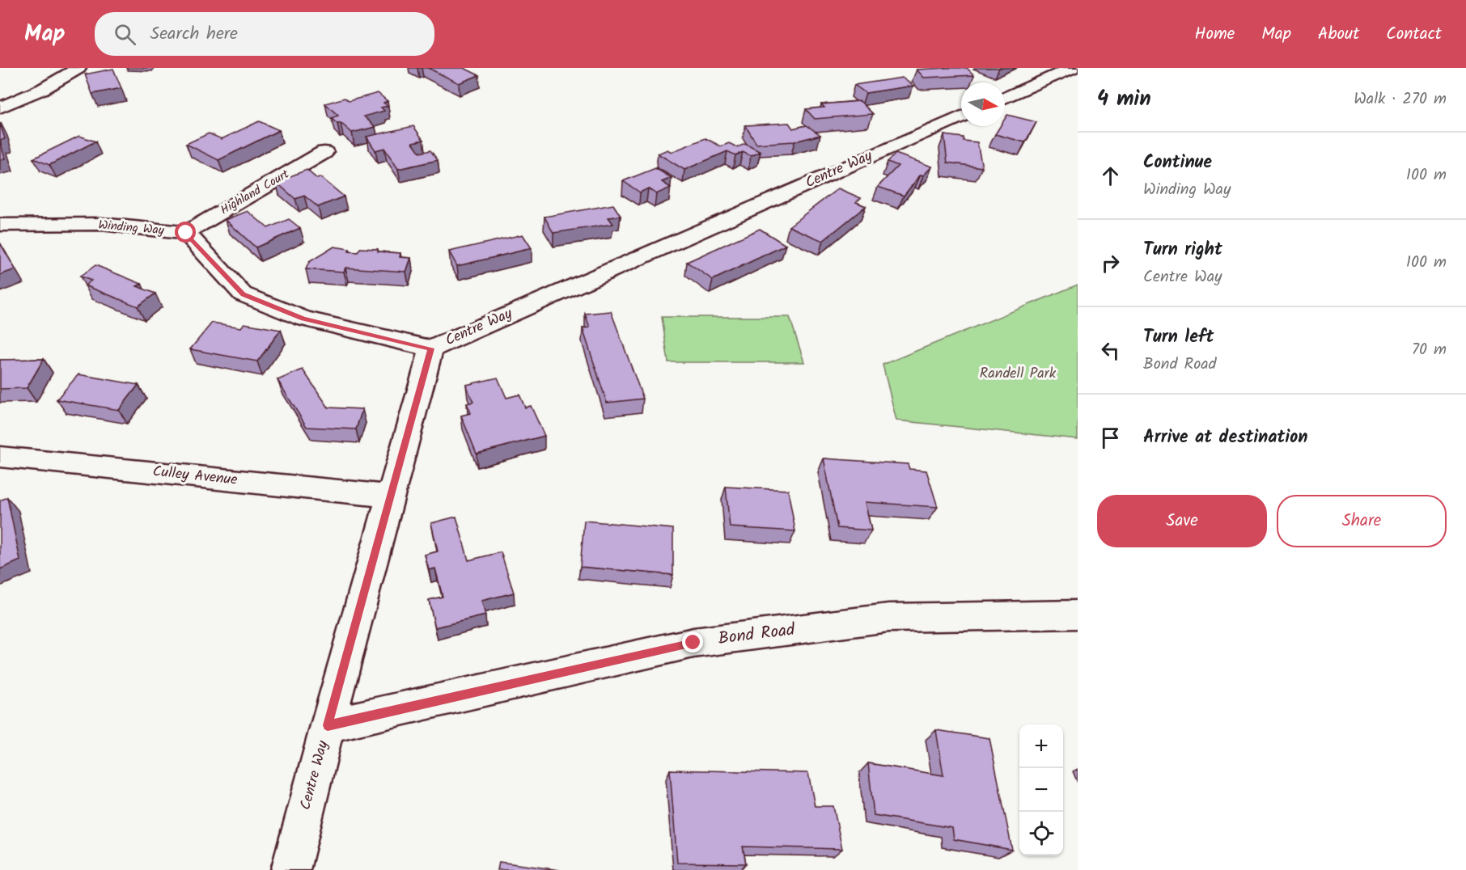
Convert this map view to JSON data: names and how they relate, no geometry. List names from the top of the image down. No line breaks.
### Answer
{"streets":{"street":["Centre Way","Highland Court","Winding Way","Culley Avenue","Bond Road"]},"crossings":[["Centre Way","Culley Avenue"],["Centre Way","Bond Road"],["Highland Court","Winding Way"]],"parks":["Randell Park"],"north":"right","page":{"header":"Map","search":"Search here","nav":["Home","Map","About","Contact"],"heading":["4 min","Walk · 270 m"],"list":[["Continue","Winding Way","100 m"],["Turn right","Centre Way","100 m"],["Turn left","Bond Road","70 m"],"Arrive at destination"],"buttons":["Save","Share"],"map_buttons":["+","−"]}}
